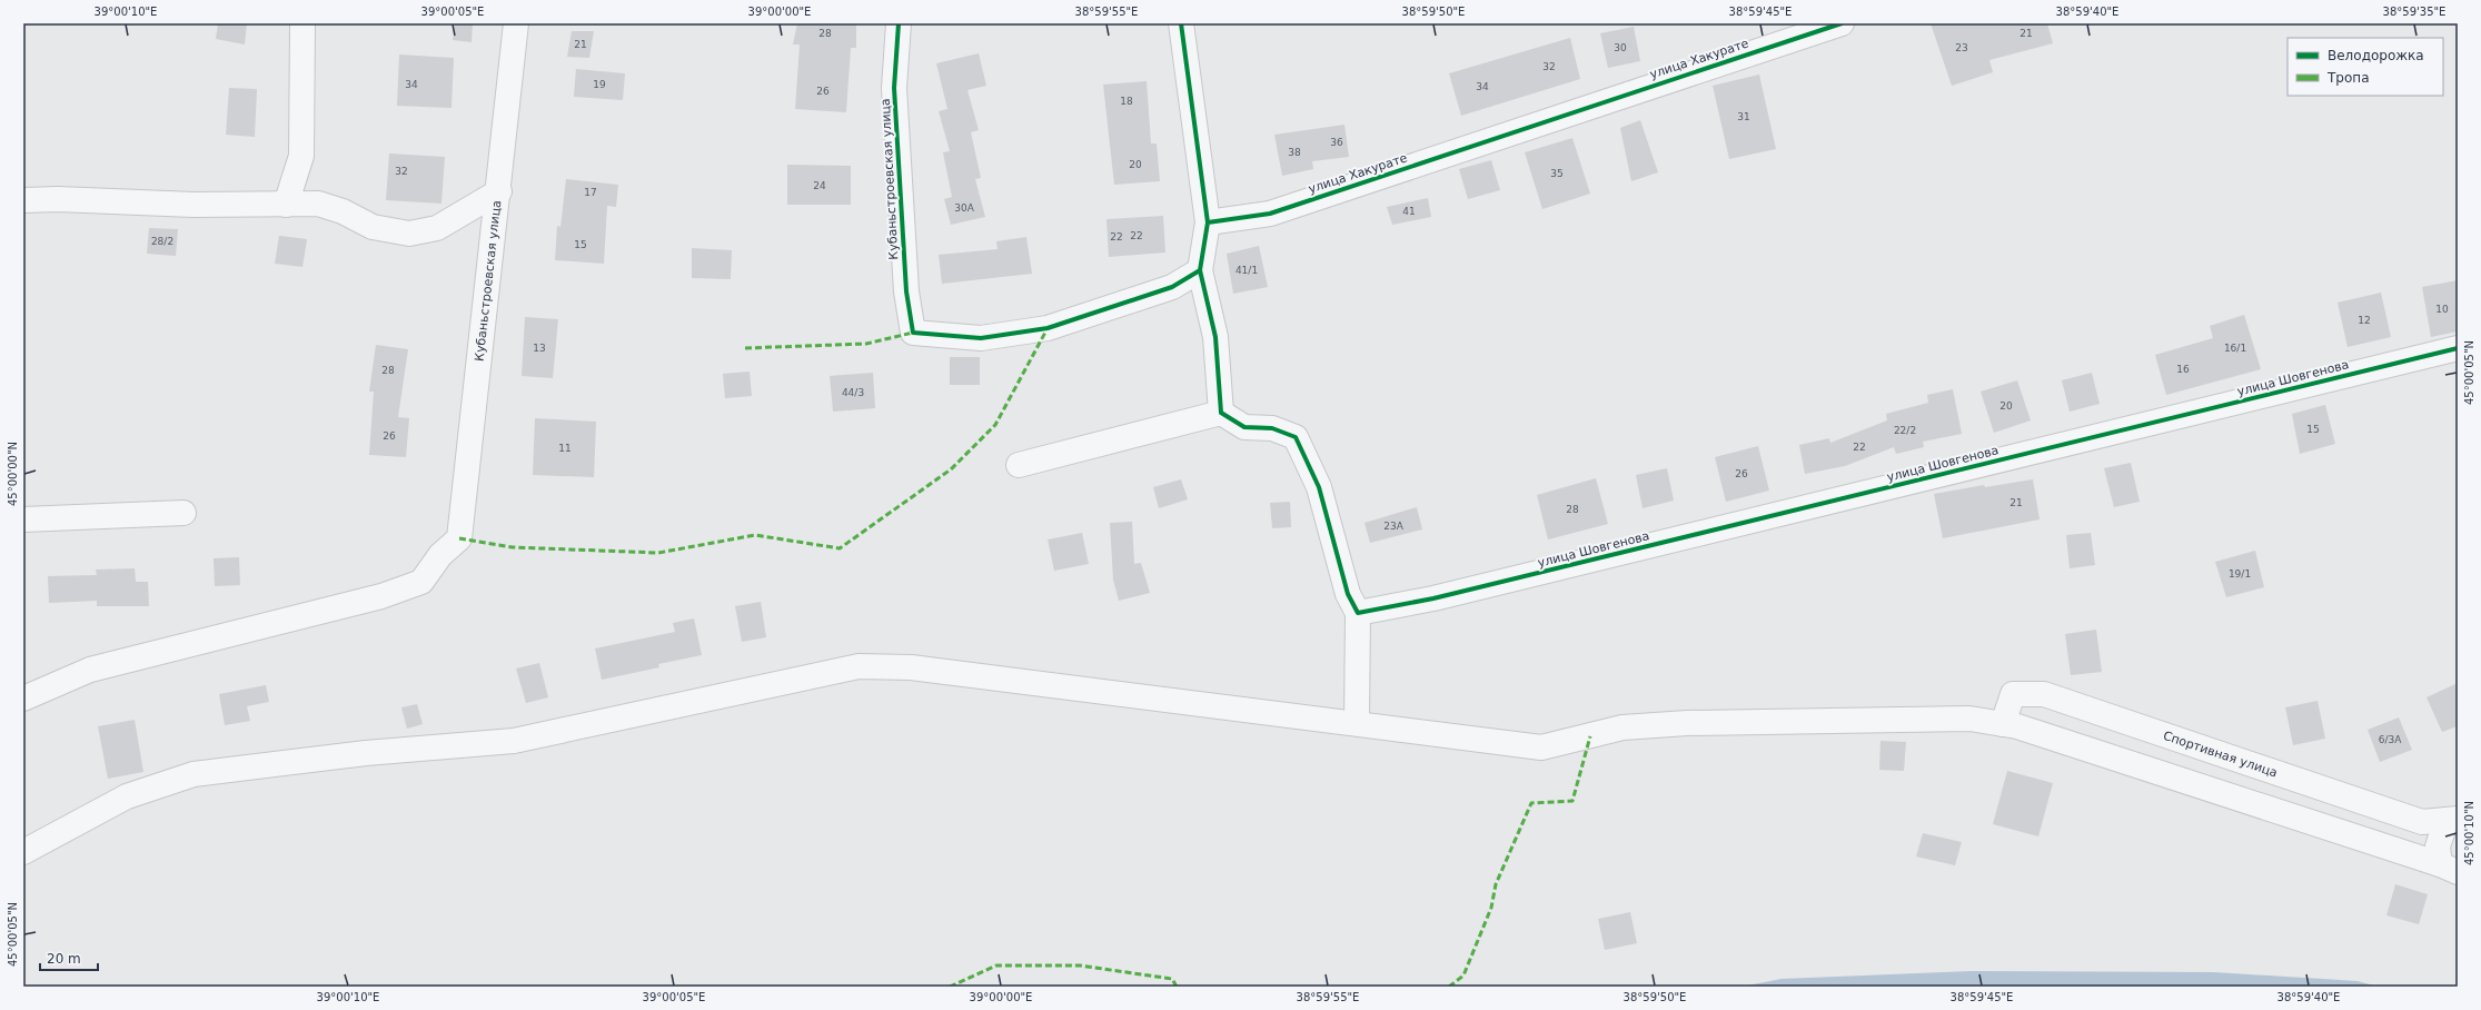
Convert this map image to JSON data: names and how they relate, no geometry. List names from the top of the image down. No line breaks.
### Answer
{"streets":{"street":["улица Хакурате","Кубаньстроевская улица","улица Шовгенова","Спортивная улица"]},"house_numbers":["28","21","21","30","23","32","34","19","34","26","18","31","36","38","20","32","35","24","17","30А","41","22","22","28/2","15","41/1","10","12","13","16/1","16","28","44/3","20","15","22/2","26","22","11","26","21","28","23А","19/1","6/3А"],"legend":["Велодорожка","Тропа"],"scale_bar":"20 m","coordinates":["39°00'10\"E","39°00'05\"E","39°00'00\"E","38°59'55\"E","38°59'50\"E","38°59'45\"E","38°59'40\"E","38°59'35\"E","45°00'05\"N","45°00'00\"N","45°00'10\"N"]}
